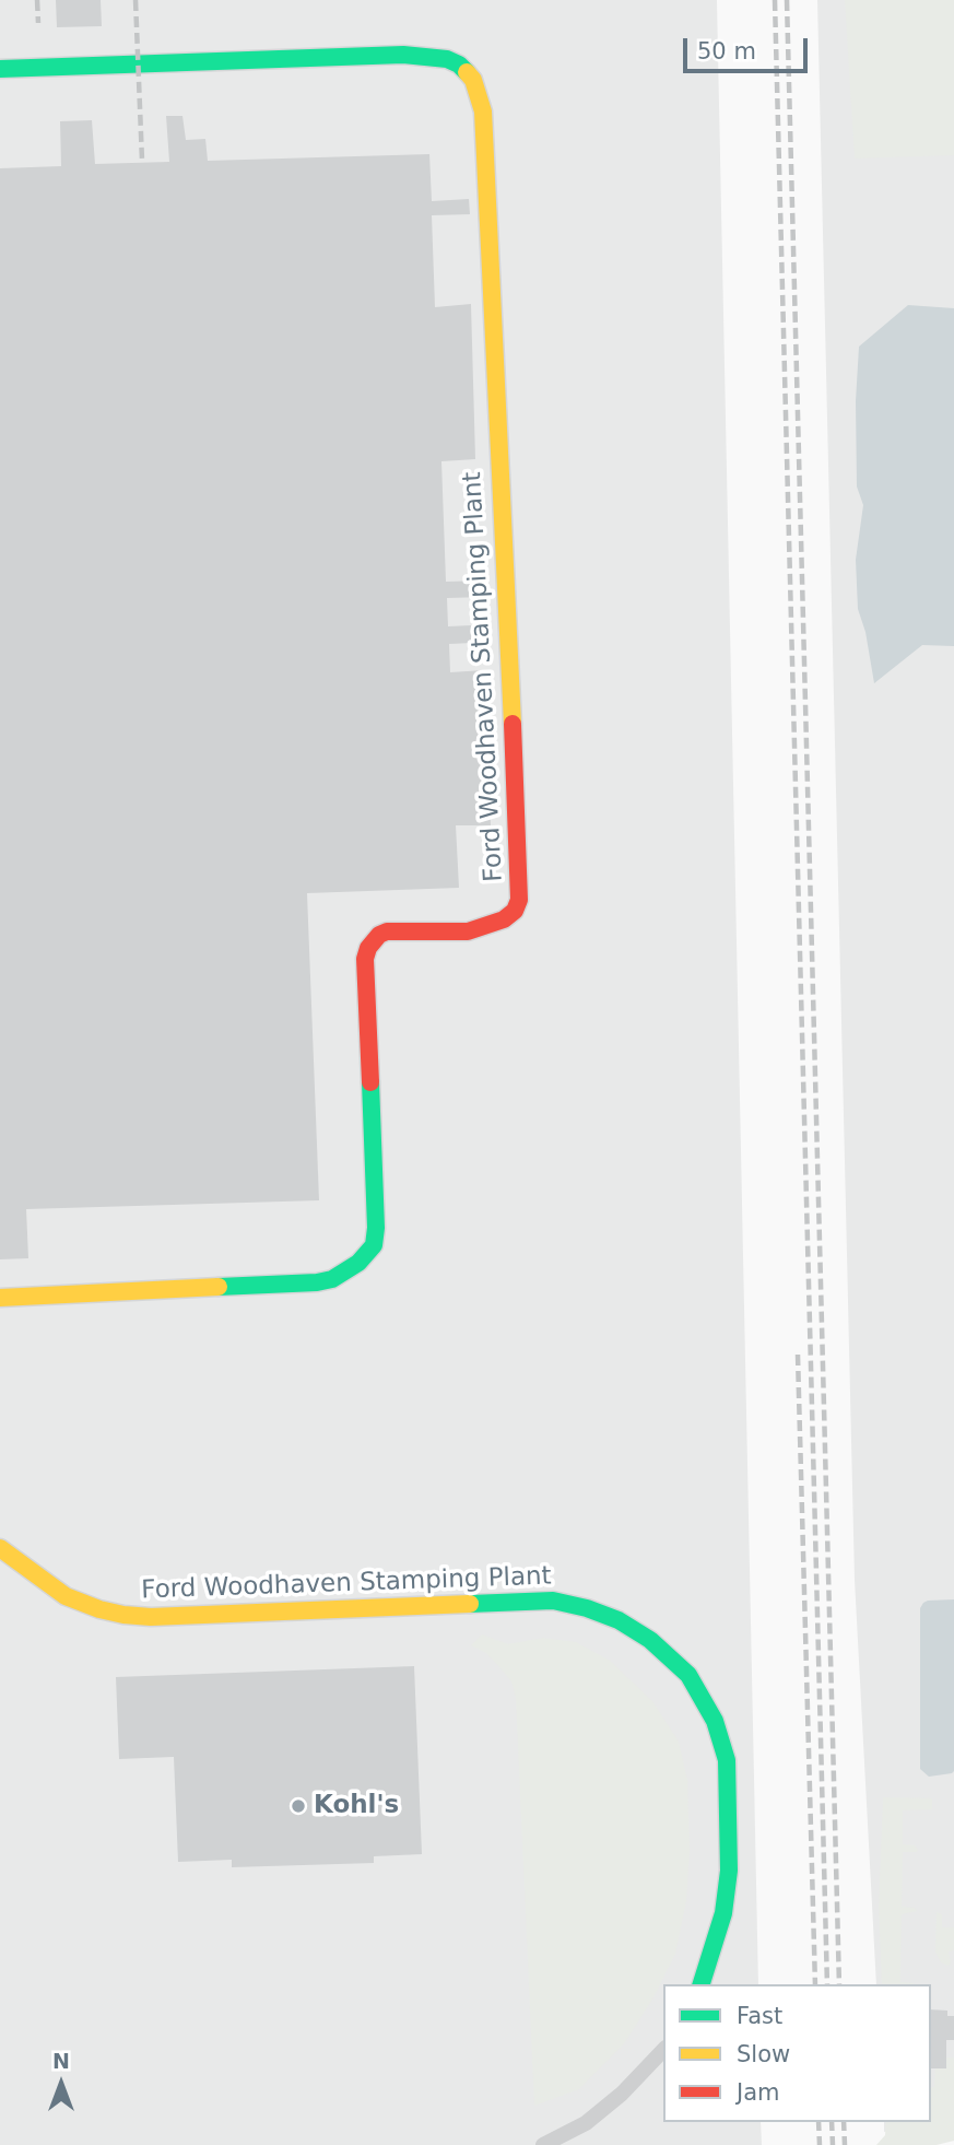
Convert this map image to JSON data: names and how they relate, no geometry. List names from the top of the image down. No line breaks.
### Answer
{"streets":{"street":["Ford Woodhaven Stamping Plant"]},"places":["Kohl's"],"legend":["Fast","Slow","Jam"],"scale_bar":"50 m","north":"top"}
